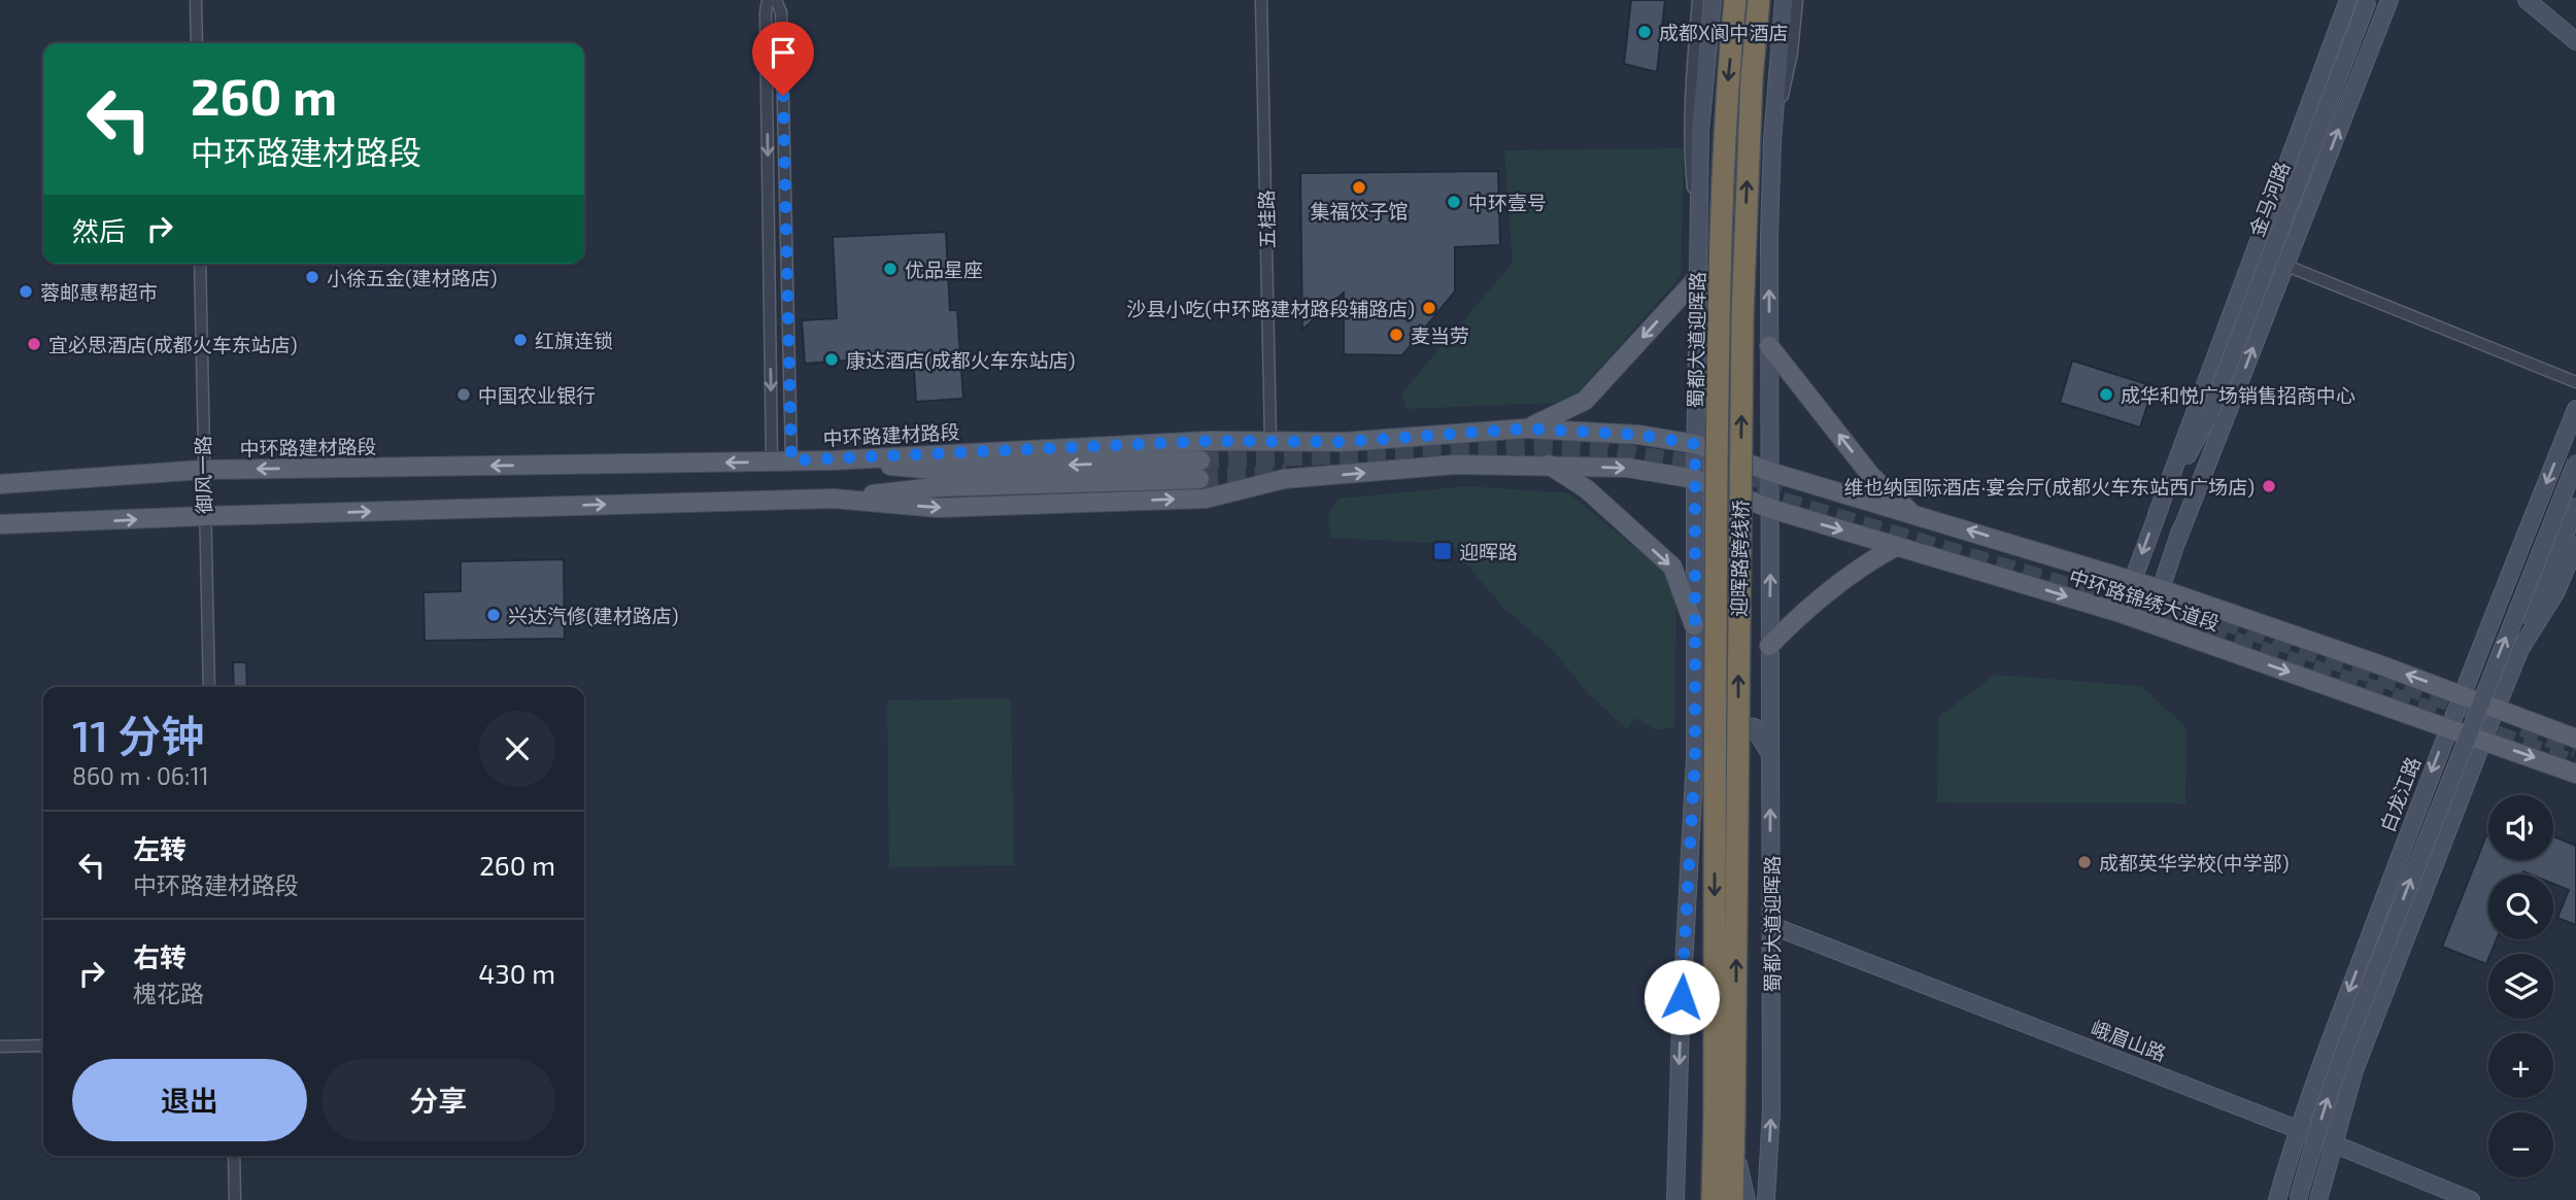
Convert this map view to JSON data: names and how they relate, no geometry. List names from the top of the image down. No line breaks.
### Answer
{"streets":{"highway":["迎晖路跨线桥"],"main road":["中环路建材路段","中环路锦绣大道段"],"street":["金马河路","五桂路","蜀都大道迎晖路","御风一路","白龙江路","峨眉山路"]},"crossings":[["五桂路","中环路建材路段"],["蜀都大道迎晖路","中环路建材路段"],["蜀都大道迎晖路","中环路锦绣大道段"],["蜀都大道迎晖路","峨眉山路"],["中环路建材路段","御风一路"],["中环路建材路段","中环路锦绣大道段"],["中环路锦绣大道段","白龙江路"],["白龙江路","峨眉山路"]],"places":{"other":["成都X阆中酒店","集福饺子馆","中环壹号","优品星座","小徐五金(建材路店)","蓉邮惠帮超市","沙县小吃(中环路建材路段辅路店)","麦当劳","红旗连锁","宜必思酒店(成都火车东站店)","康达酒店(成都火车东站店)","中国农业银行","成华和悦广场销售招商中心","维也纳国际酒店·宴会厅(成都火车东站西广场店)","兴达汽修(建材路店)","成都英华学校(中学部)"],"transit":["迎晖路"]},"page":{"turn":["260 m","中环路建材路段"],"then":"然后","heading":["11 分钟","860 m · 06:11"],"map_buttons":["+","−"],"list":[{"name":"左转","note":"中环路建材路段","value":"260 m"},{"name":"右转","note":"槐花路","value":"430 m"}],"buttons":["退出","分享"]}}
